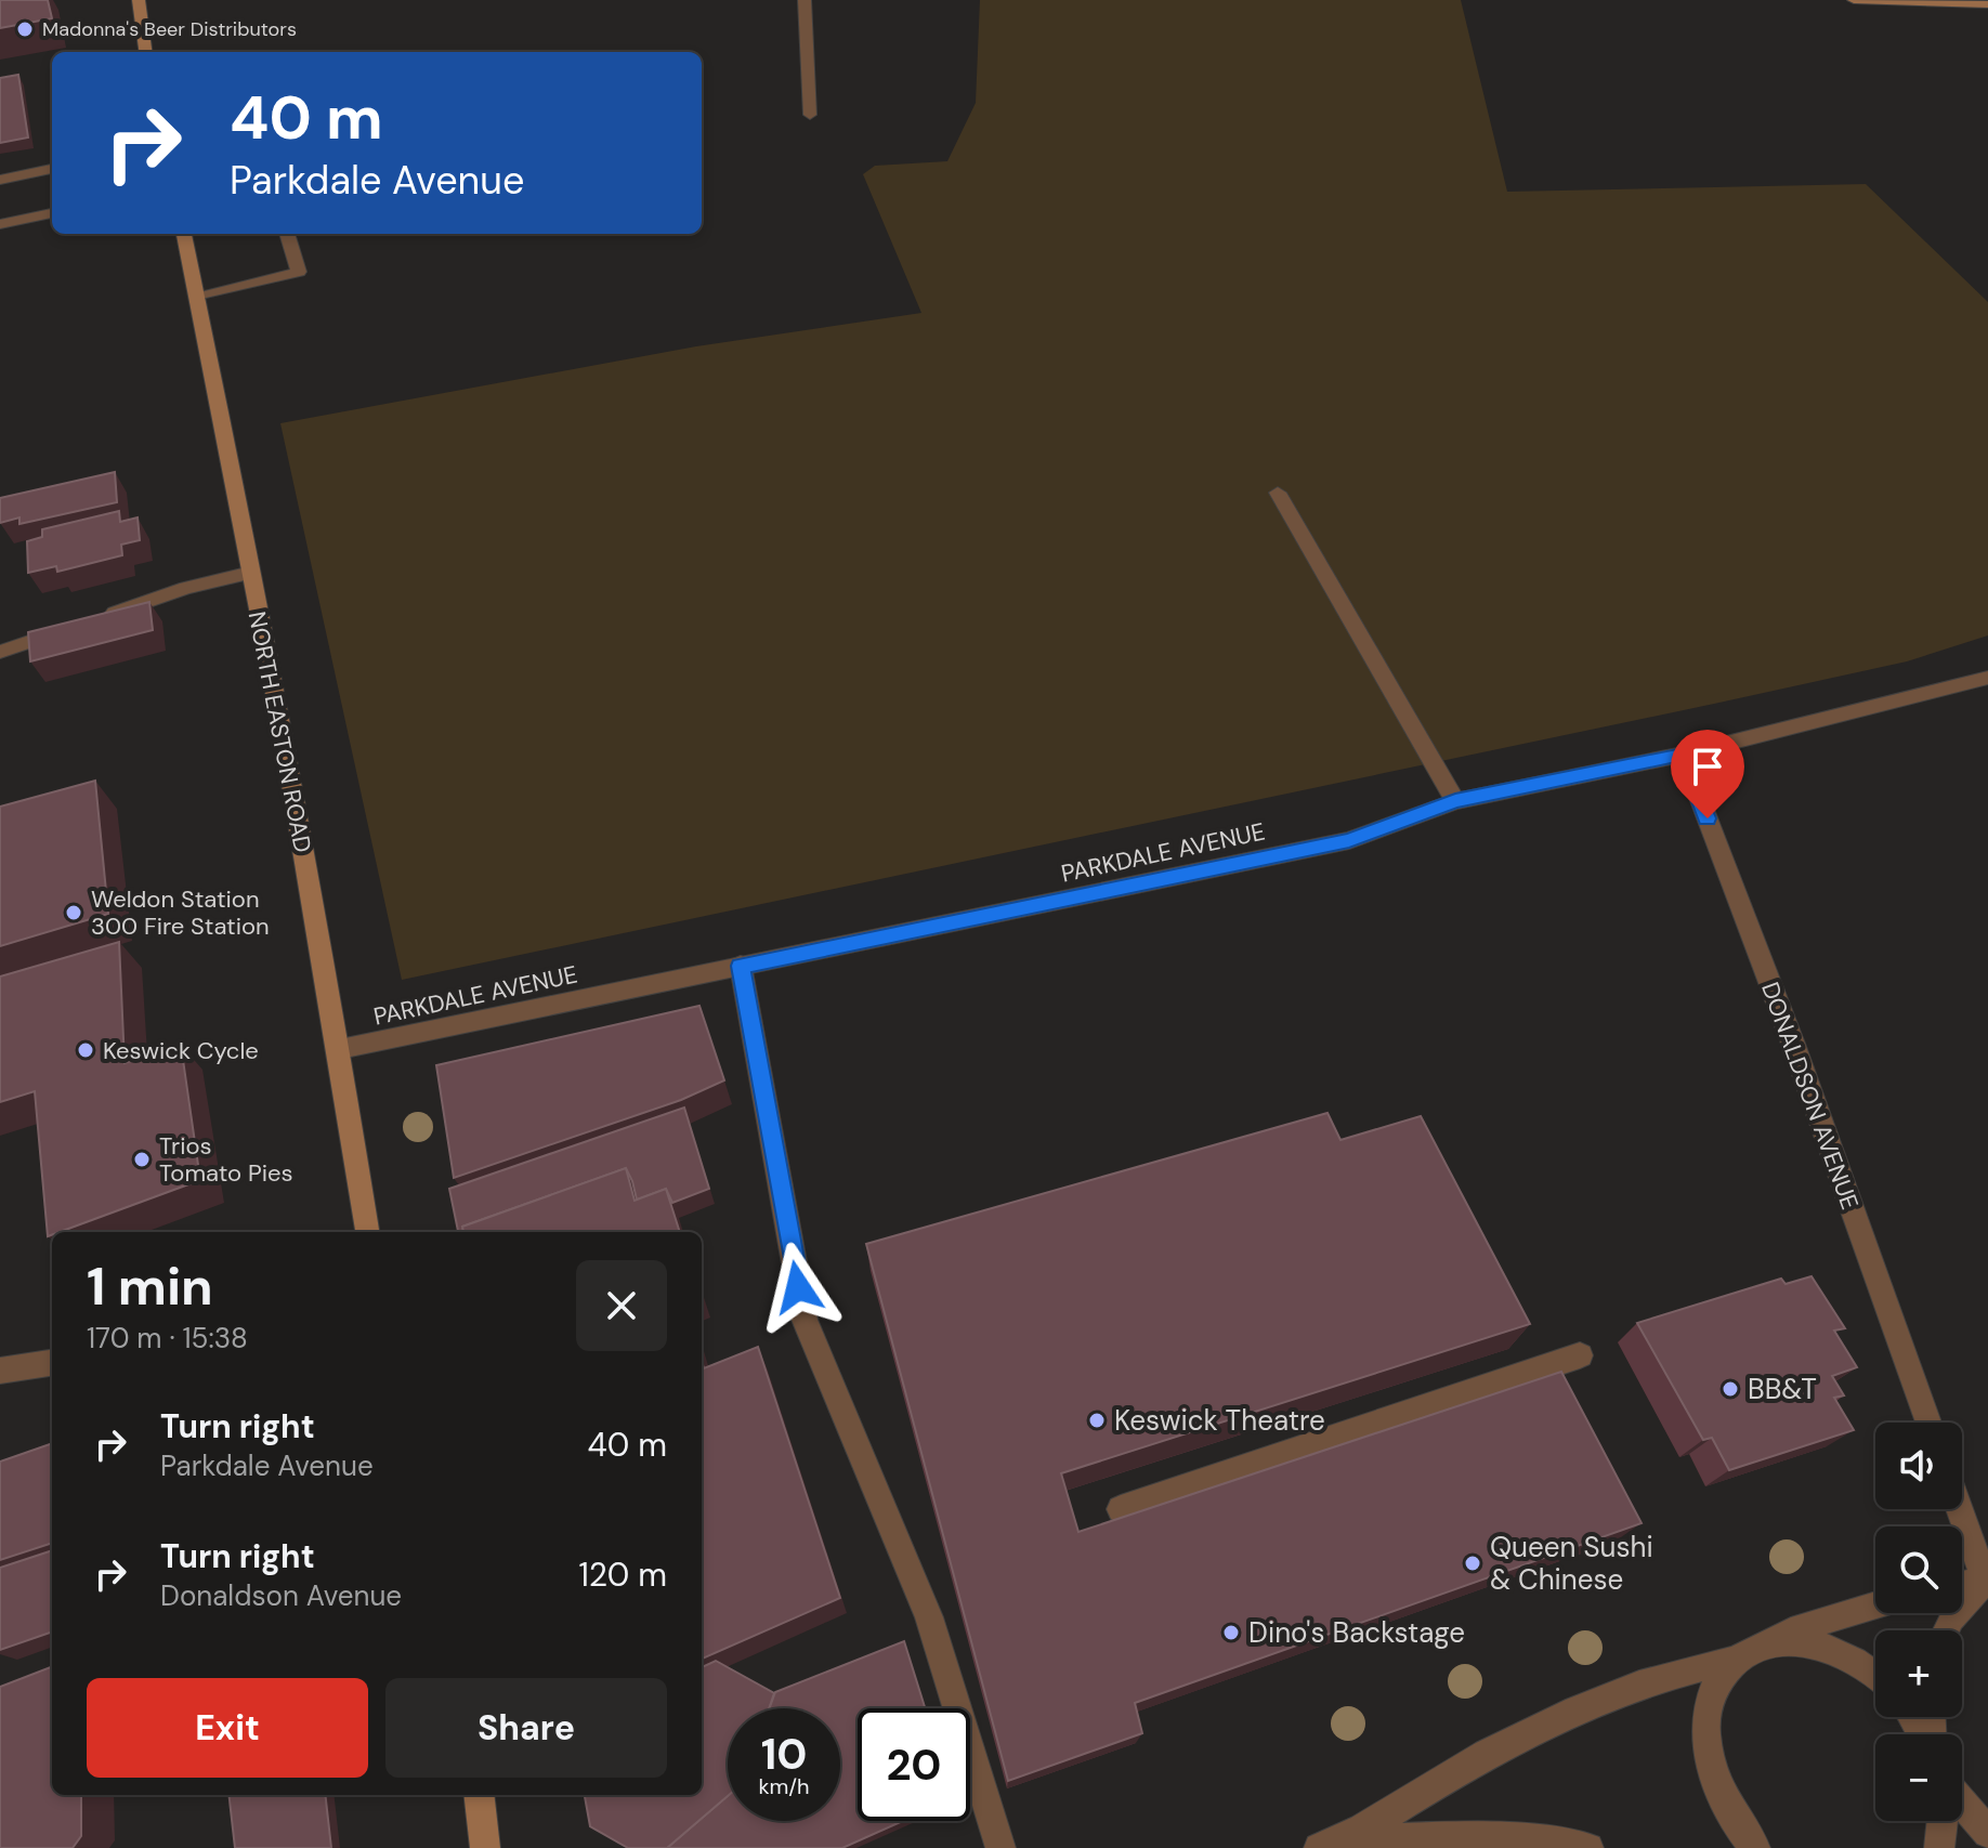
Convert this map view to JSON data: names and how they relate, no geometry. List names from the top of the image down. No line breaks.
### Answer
{"streets":{"main road":["NORTH EASTON ROAD"],"street":["PARKDALE AVENUE","DONALDSON AVENUE"]},"crossings":[["NORTH EASTON ROAD","PARKDALE AVENUE"],["PARKDALE AVENUE","DONALDSON AVENUE"]],"places":["Madonna's Beer Distributors","Weldon Station 300 Fire Station","Keswick Cycle","Trios Tomato Pies","BB&T","Keswick Theatre","Queen Sushi & Chinese","Dino's Backstage"],"page":{"turn":["40 m","Parkdale Avenue"],"heading":["1 min","170 m · 15:38"],"list":[{"name":"Turn right","note":"Parkdale Avenue","value":"40 m"},{"name":"Turn right","note":"Donaldson Avenue","value":"120 m"}],"map_buttons":["+","−"],"buttons":["Exit","Share"],"speed":"10 km/h","limit":"20"}}
